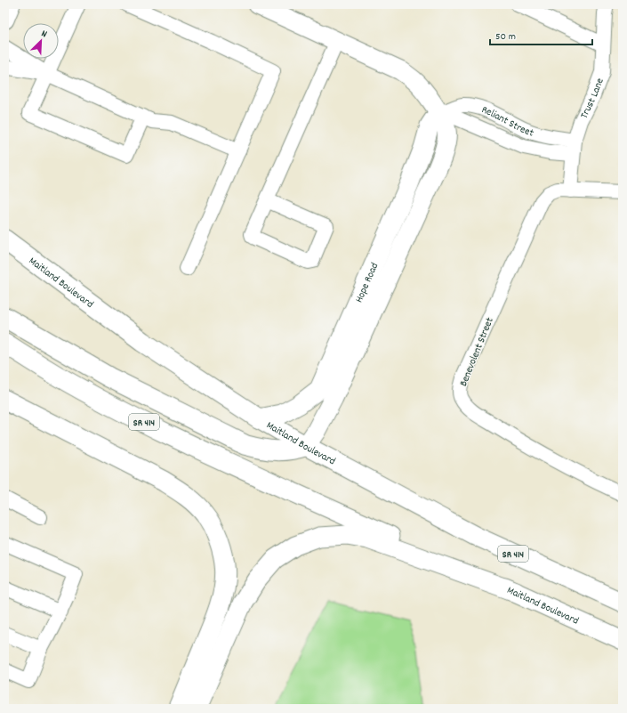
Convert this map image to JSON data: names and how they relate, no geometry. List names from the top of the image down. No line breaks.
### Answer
{"streets":{"highway":["Maitland Boulevard","SR 414"],"main road":["Hope Road"],"street":["Trust Lane","Reliant Street","Benevolent Street"]},"crossings":[["Trust Lane","Reliant Street"],["Trust Lane","Benevolent Street"],["Reliant Street","Hope Road"],["Maitland Boulevard","Hope Road"]],"scale_bar":"50 m","north":"top right"}
